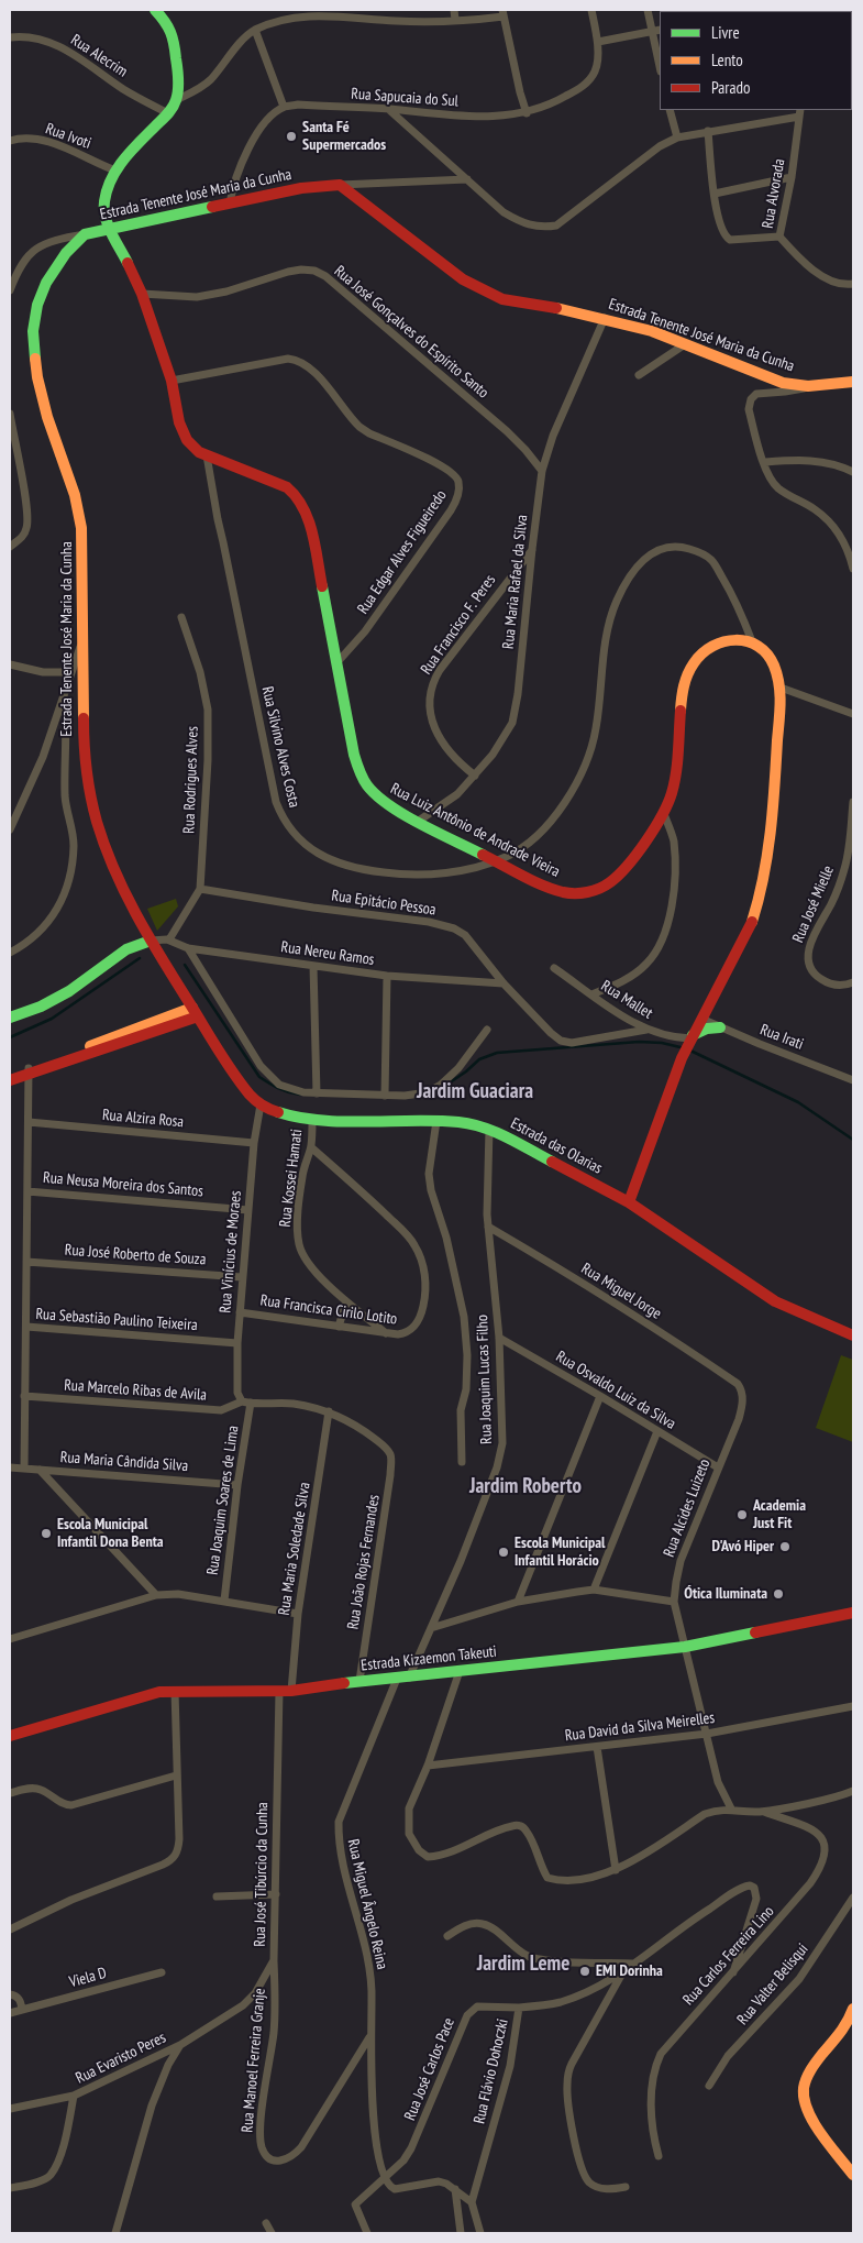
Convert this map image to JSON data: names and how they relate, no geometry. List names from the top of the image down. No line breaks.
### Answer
{"streets":{"main road":["Estrada Tenente José Maria da Cunha","Rua Luiz Antônio de Andrade Vieira","Estrada das Olarias","Estrada Kizaemon Takeuti"],"street":["Rua Alecrim","Rua Sapucaia do Sul","Rua Ivoti","Rua Alvorada","Rua José Gonçalves do Espírito Santo","Rua Edgar Alves Figueiredo","Rua Maria Rafael da Silva","Rua Francisco F. Peres","Rua Silvino Alves Costa","Rua Rodrigues Alves","Rua Epitácio Pessoa","Rua José Mielle","Rua Nereu Ramos","Rua Mallet","Rua Irati","Rua Alzira Rosa","Rua Kossei Hamati","Rua Neusa Moreira dos Santos","Rua Vinícius de Moraes","Rua José Roberto de Souza","Rua Miguel Jorge","Rua Francisca Cirilo Lotito","Rua Sebastião Paulino Teixeira","Rua Joaquim Lucas Filho","Rua Marcelo Ribas de Avila","Rua Osvaldo Luiz da Silva","Rua Maria Cândida Silva","Rua Joaquim Soares de Lima","Rua Alcides Luizeto","Rua Maria Soledade Silva","Rua João Rojas Fernandes","Rua David da Silva Meirelles","Rua José Tibúrcio da Cunha","Rua Miguel Ângelo Reina","Rua Carlos Ferreira Lino","Viela D","Rua Valter Belisqui","Rua Evaristo Peres","Rua Manoel Ferreira Granje","Rua José Carlos Pace","Rua Flávio Dohoczki"]},"crossings":[["Rua Alecrim","Rua Luiz Antônio de Andrade Vieira"],["Rua Ivoti","Rua Luiz Antônio de Andrade Vieira"],["Estrada Tenente José Maria da Cunha","Rua Maria Rafael da Silva"],["Estrada Tenente José Maria da Cunha","Rua Luiz Antônio de Andrade Vieira"],["Estrada Tenente José Maria da Cunha","Estrada das Olarias"],["Rua José Gonçalves do Espírito Santo","Rua Maria Rafael da Silva"],["Rua José Gonçalves do Espírito Santo","Rua Luiz Antônio de Andrade Vieira"],["Rua Edgar Alves Figueiredo","Rua Luiz Antônio de Andrade Vieira"],["Rua Maria Rafael da Silva","Rua Francisco F. Peres"],["Rua Maria Rafael da Silva","Rua Luiz Antônio de Andrade Vieira"],["Rua Silvino Alves Costa","Rua Luiz Antônio de Andrade Vieira"],["Rua Rodrigues Alves","Rua Epitácio Pessoa"],["Rua Rodrigues Alves","Rua Nereu Ramos"],["Rua Epitácio Pessoa","Rua Nereu Ramos"],["Rua Epitácio Pessoa","Rua Mallet"],["Rua Alzira Rosa","Rua Vinícius de Moraes"],["Estrada das Olarias","Rua Kossei Hamati"],["Estrada das Olarias","Rua Vinícius de Moraes"],["Estrada das Olarias","Rua Joaquim Lucas Filho"],["Rua Kossei Hamati","Rua Francisca Cirilo Lotito"],["Rua Neusa Moreira dos Santos","Rua Vinícius de Moraes"],["Rua Vinícius de Moraes","Rua José Roberto de Souza"],["Rua Vinícius de Moraes","Rua Francisca Cirilo Lotito"],["Rua Vinícius de Moraes","Rua Sebastião Paulino Teixeira"],["Rua Vinícius de Moraes","Rua Marcelo Ribas de Avila"],["Rua Miguel Jorge","Rua Joaquim Lucas Filho"],["Rua Miguel Jorge","Rua Alcides Luizeto"],["Rua Joaquim Lucas Filho","Rua Osvaldo Luiz da Silva"],["Rua Joaquim Lucas Filho","Estrada Kizaemon Takeuti"],["Rua Osvaldo Luiz da Silva","Rua Alcides Luizeto"],["Rua Maria Cândida Silva","Rua Joaquim Soares de Lima"],["Rua Alcides Luizeto","Estrada Kizaemon Takeuti"],["Rua Maria Soledade Silva","Rua João Rojas Fernandes"],["Rua Maria Soledade Silva","Estrada Kizaemon Takeuti"],["Rua Maria Soledade Silva","Rua José Tibúrcio da Cunha"],["Rua João Rojas Fernandes","Estrada Kizaemon Takeuti"],["Estrada Kizaemon Takeuti","Rua José Tibúrcio da Cunha"],["Estrada Kizaemon Takeuti","Rua Miguel Ângelo Reina"],["Rua José Tibúrcio da Cunha","Rua Evaristo Peres"],["Rua José Tibúrcio da Cunha","Rua Manoel Ferreira Granje"],["Rua Miguel Ângelo Reina","Rua Manoel Ferreira Granje"],["Rua Miguel Ângelo Reina","Rua José Carlos Pace"],["Rua Carlos Ferreira Lino","Rua Flávio Dohoczki"],["Rua José Carlos Pace","Rua Flávio Dohoczki"]],"districts":["Jardim Guaciara","Jardim Roberto","Jardim Leme"],"places":["Santa Fé Supermercados","Academia Just Fit","Escola Municipal Infantil Dona Benta","D'Avó Hiper","Escola Municipal Infantil Horácio","Ótica Iluminata","EMI Dorinha"],"legend":["Livre","Lento","Parado"]}
